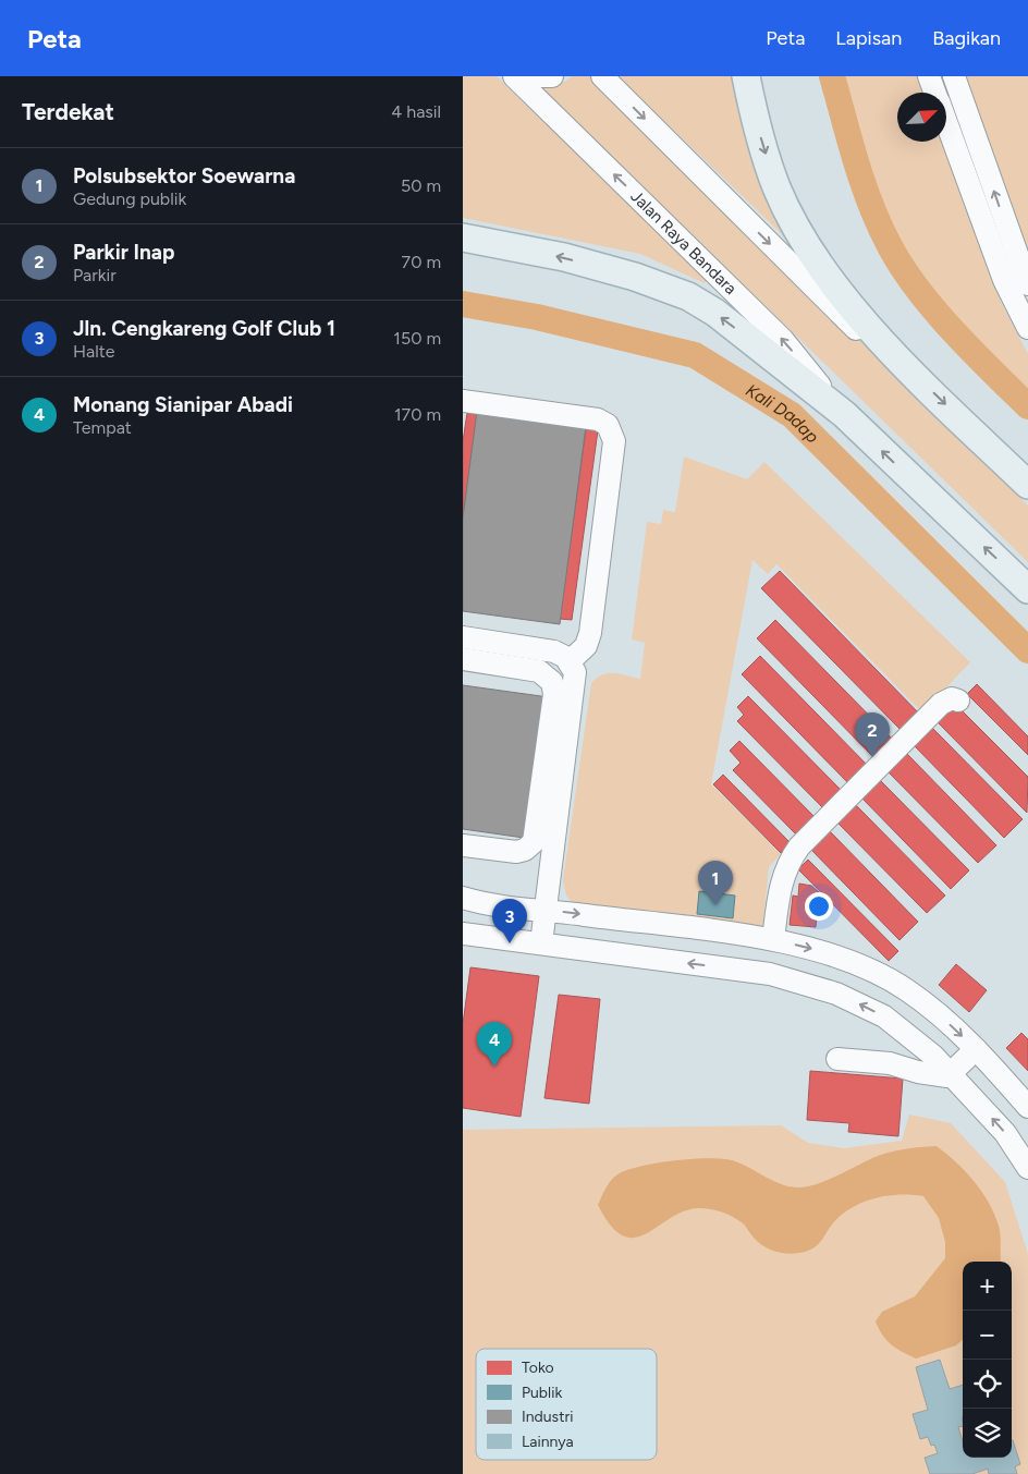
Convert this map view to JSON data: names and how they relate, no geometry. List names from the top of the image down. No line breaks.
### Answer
{"streets":{"main road":["Jalan Raya Bandara"]},"water":["Kali Dadap"],"legend":["Toko","Publik","Industri","Lainnya"],"north":"top right","page":{"header":"Peta","nav":["Peta","Lapisan","Bagikan"],"heading":["Terdekat","4 hasil"],"list":[{"mark":"1","name":"Polsubsektor Soewarna","note":"Gedung publik","value":"50 m"},{"mark":"2","name":"Parkir Inap","note":"Parkir","value":"70 m"},{"mark":"3","name":"Jln. Cengkareng Golf Club 1","note":"Halte","value":"150 m"},{"mark":"4","name":"Monang Sianipar Abadi","note":"Tempat","value":"170 m"}],"pins":["2","1","3","4"],"map_buttons":["+","−"]}}
